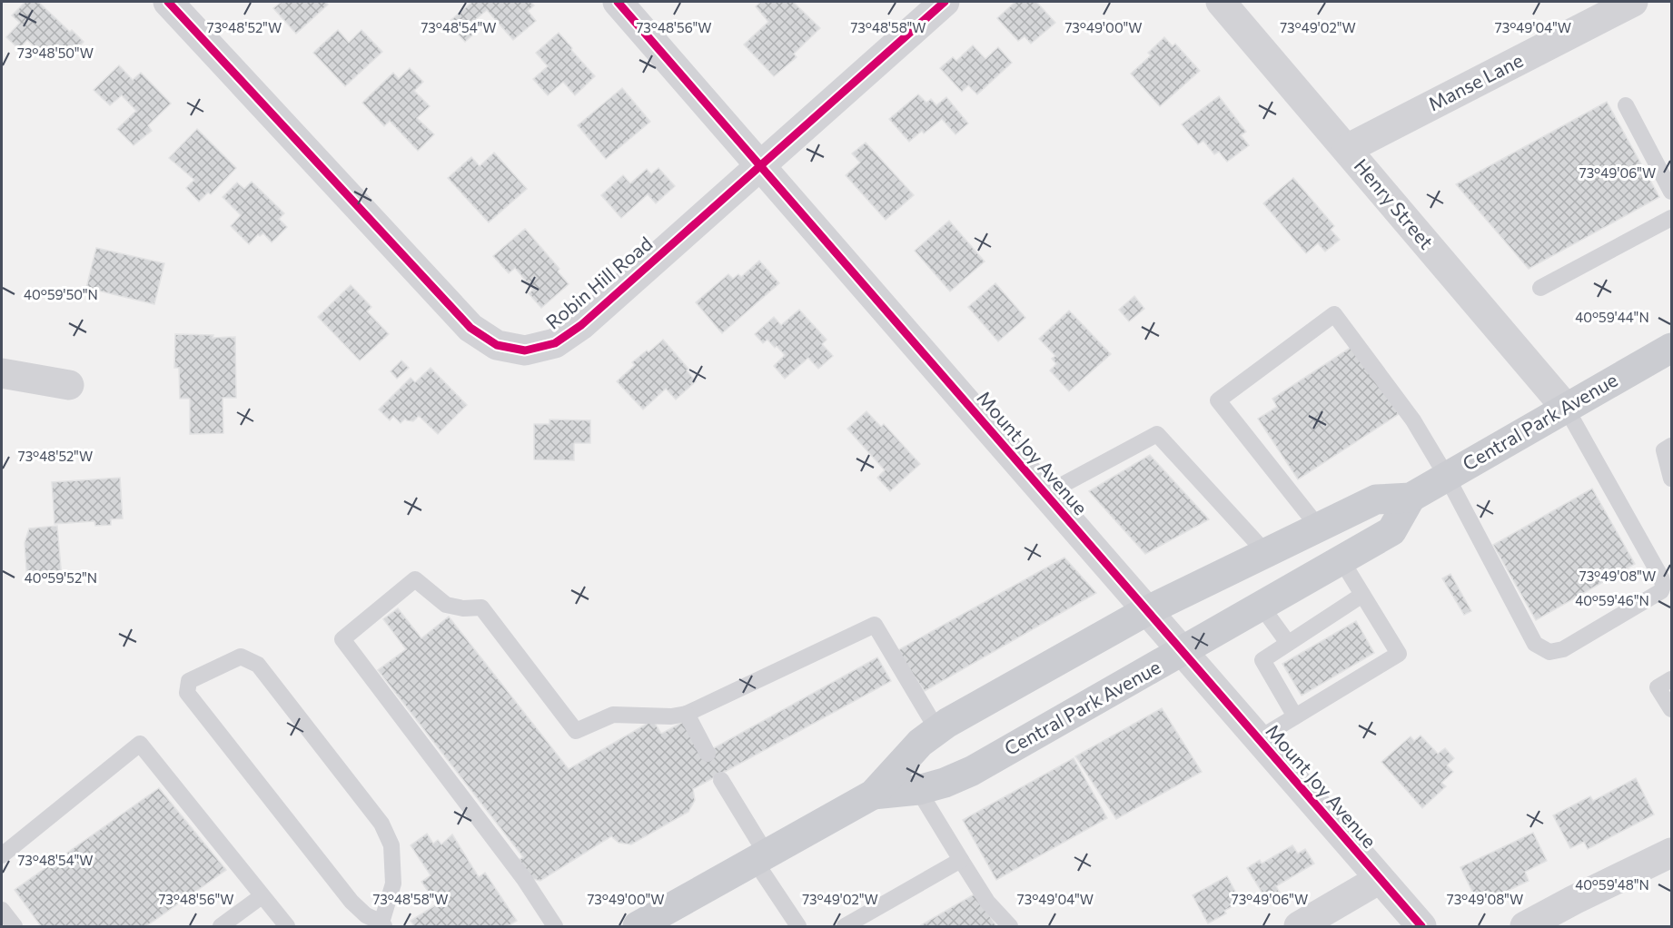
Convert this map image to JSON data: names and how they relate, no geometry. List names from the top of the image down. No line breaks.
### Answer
{"streets":{"main road":["Central Park Avenue"],"street":["Manse Lane","Henry Street","Robin Hill Road","Mount Joy Avenue"]},"crossings":[["Manse Lane","Henry Street"],["Henry Street","Central Park Avenue"],["Robin Hill Road","Mount Joy Avenue"],["Central Park Avenue","Mount Joy Avenue"]],"coordinates":["73°48'52\"W","73°48'54\"W","73°48'56\"W","73°48'58\"W","73°49'00\"W","73°49'02\"W","73°49'04\"W","73°48'50\"W","73°49'06\"W","40°59'50\"N","40°59'44\"N","73°49'08\"W","40°59'52\"N","40°59'46\"N","40°59'48\"N"]}
